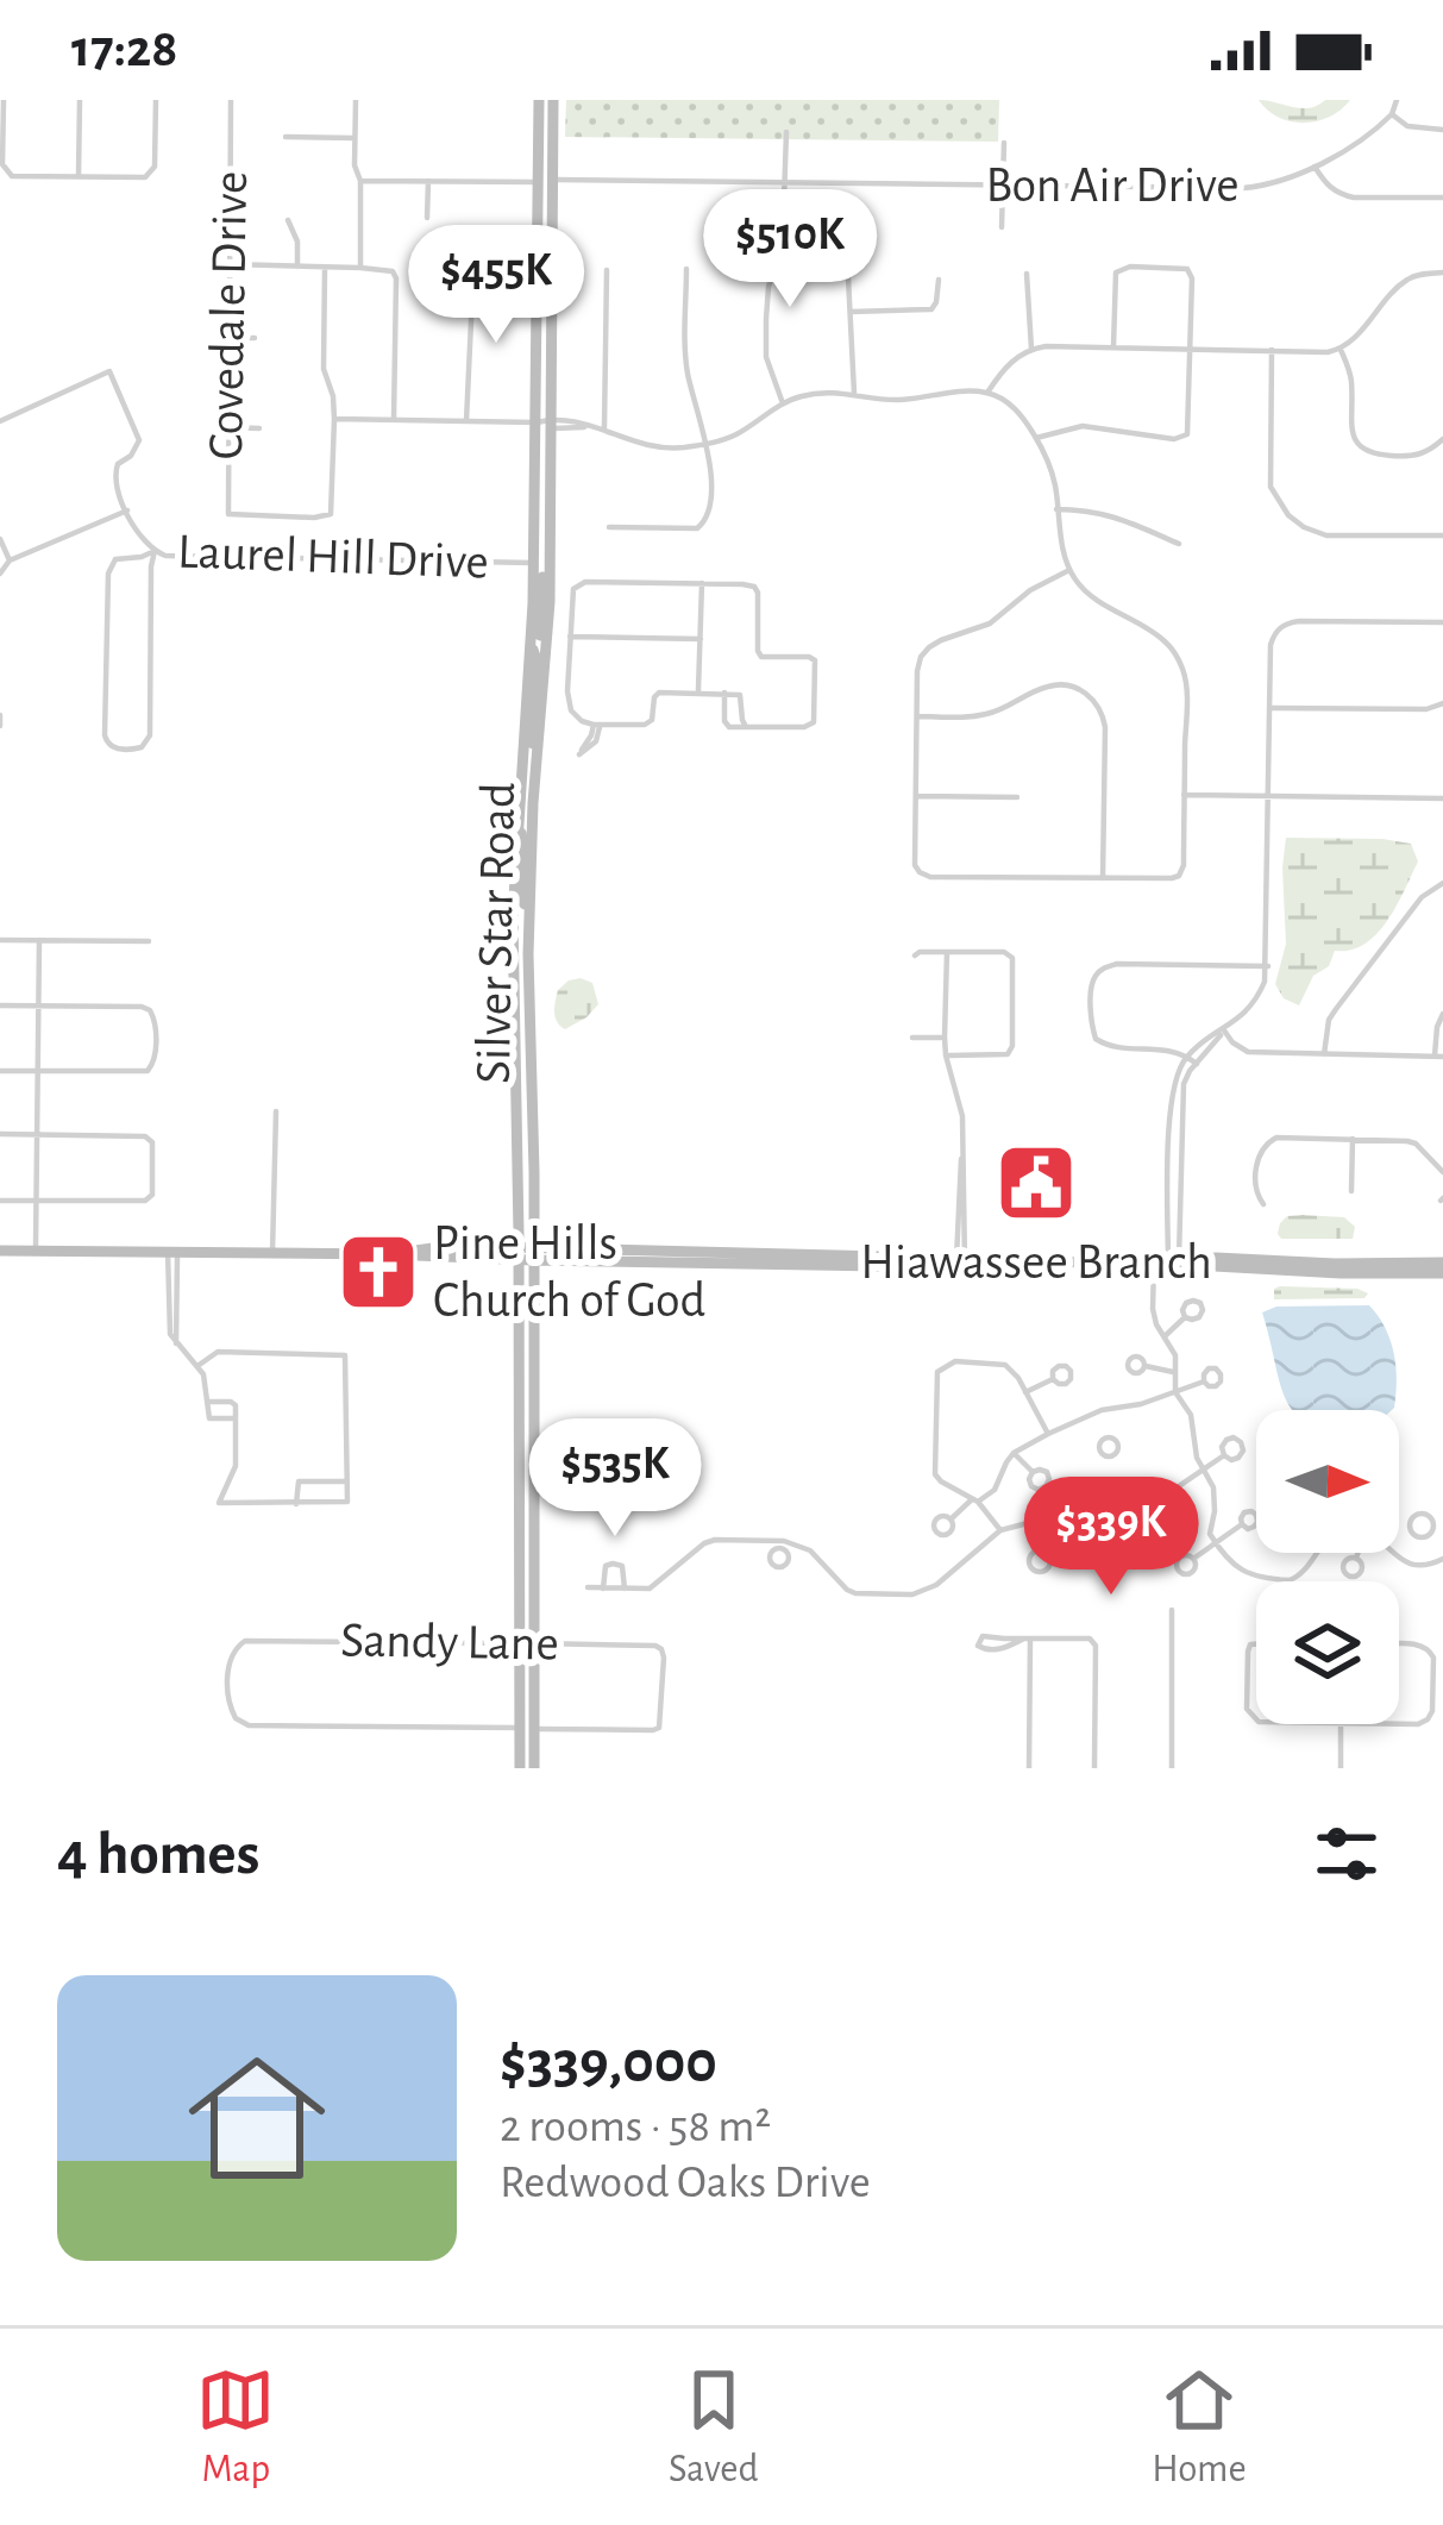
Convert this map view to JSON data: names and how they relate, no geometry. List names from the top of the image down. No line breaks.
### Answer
{"streets":{"main road":["Silver Star Road"],"street":["Bon Air Drive","Covedale Drive","Laurel Hill Drive","Sandy Lane"]},"crossings":[["Bon Air Drive","Silver Star Road"],["Laurel Hill Drive","Silver Star Road"],["Silver Star Road","Sandy Lane"]],"places":{"public building":["Hiawassee Branch"],"church":["Pine Hills Church of God"]},"north":"right","page":{"status":"17:28","price":["$510K","$455K","$535K","$339K"],"heading":"4 homes","list":[{"name":"$339,000","note":"2 rooms · 58 m² · Redwood Oaks Drive"}],"tabs":["Map","Saved","Home"]}}
